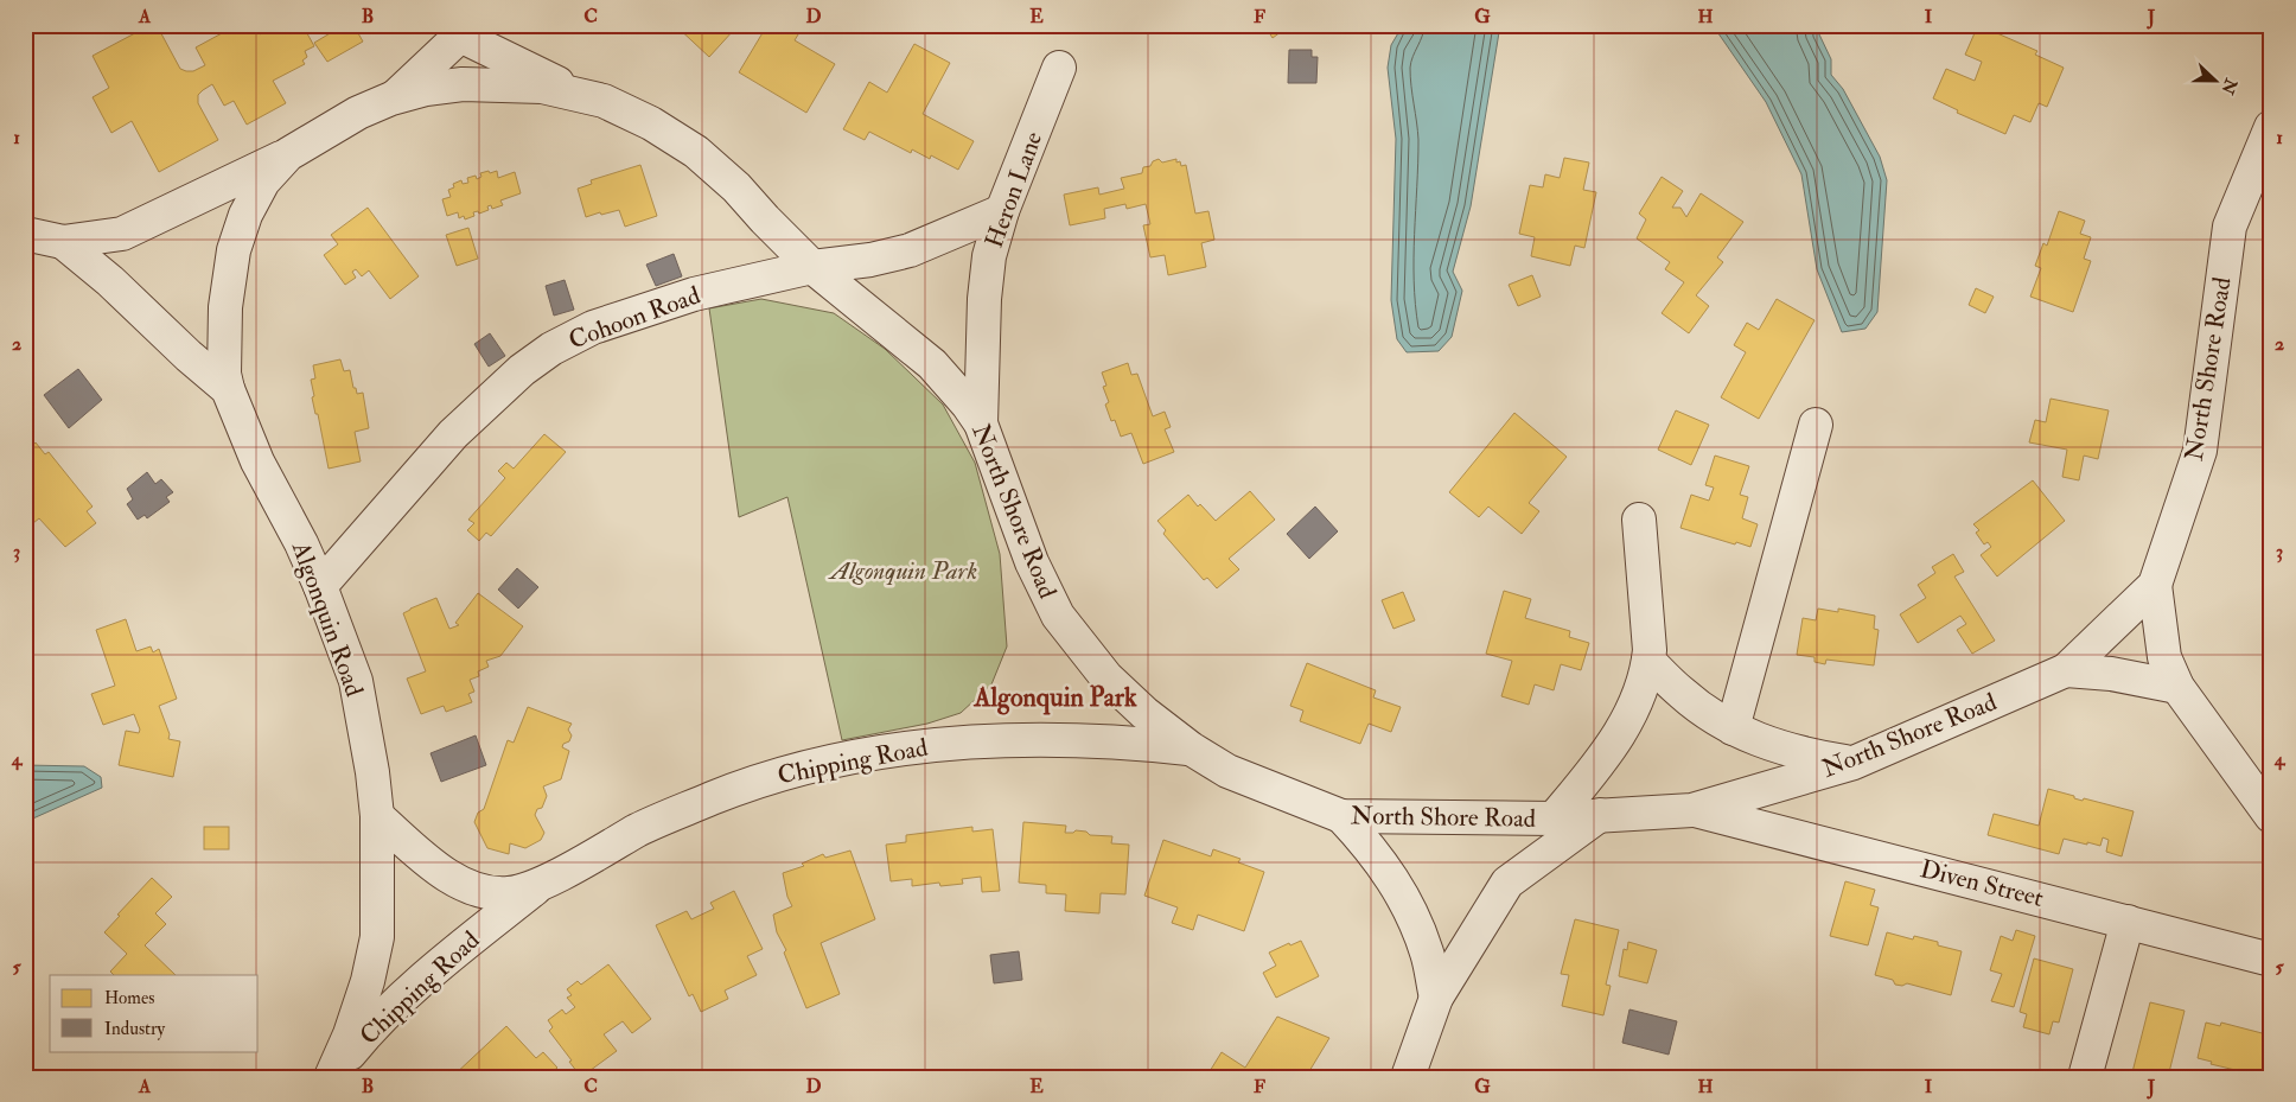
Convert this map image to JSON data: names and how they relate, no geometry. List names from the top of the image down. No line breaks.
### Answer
{"streets":{"street":["Heron Lane","Cohoon Road","North Shore Road","Algonquin Road","Chipping Road","Diven Street"]},"crossings":[["Heron Lane","Cohoon Road"],["Heron Lane","North Shore Road"],["Cohoon Road","North Shore Road"],["Cohoon Road","Algonquin Road"],["North Shore Road","Algonquin Road"],["North Shore Road","Chipping Road"],["North Shore Road","Diven Street"],["Algonquin Road","Chipping Road"]],"districts":["Algonquin Park"],"parks":["Algonquin Park"],"legend":["Homes","Industry"],"north":"right","grid":{"columns":["A","B","C","D","E","F","G","H","I","J"],"rows":["1","2","3","4","5"]}}
